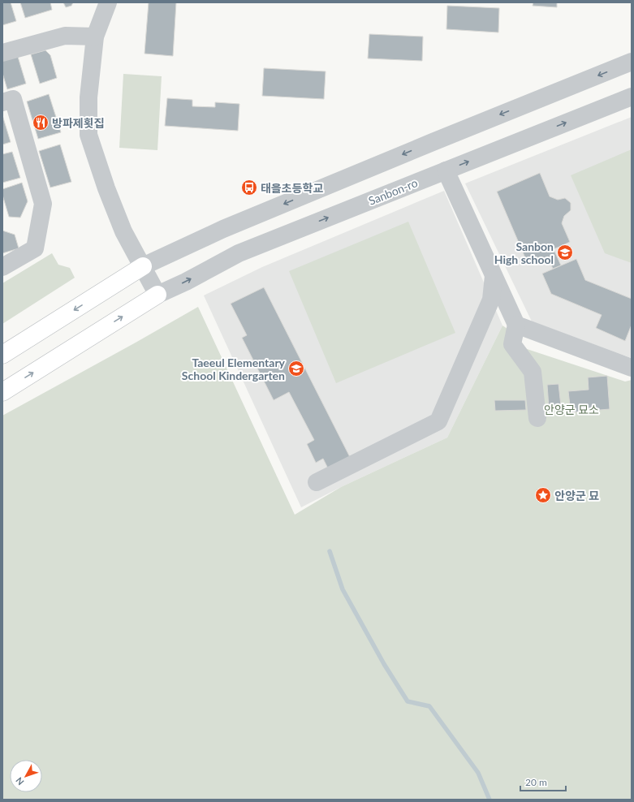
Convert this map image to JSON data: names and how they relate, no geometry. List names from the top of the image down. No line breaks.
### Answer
{"streets":{"street":["Sanbon-ro"]},"parks":["안양군 묘소"],"places":{"restaurant":["방파제횟집"],"bus stop":["태을초등학교"],"school or university":["Sanbon High school","Taeeul Elementary School Kindergarten"],"place":["안양군 묘"]},"scale_bar":"20 m","north":"bottom left"}
